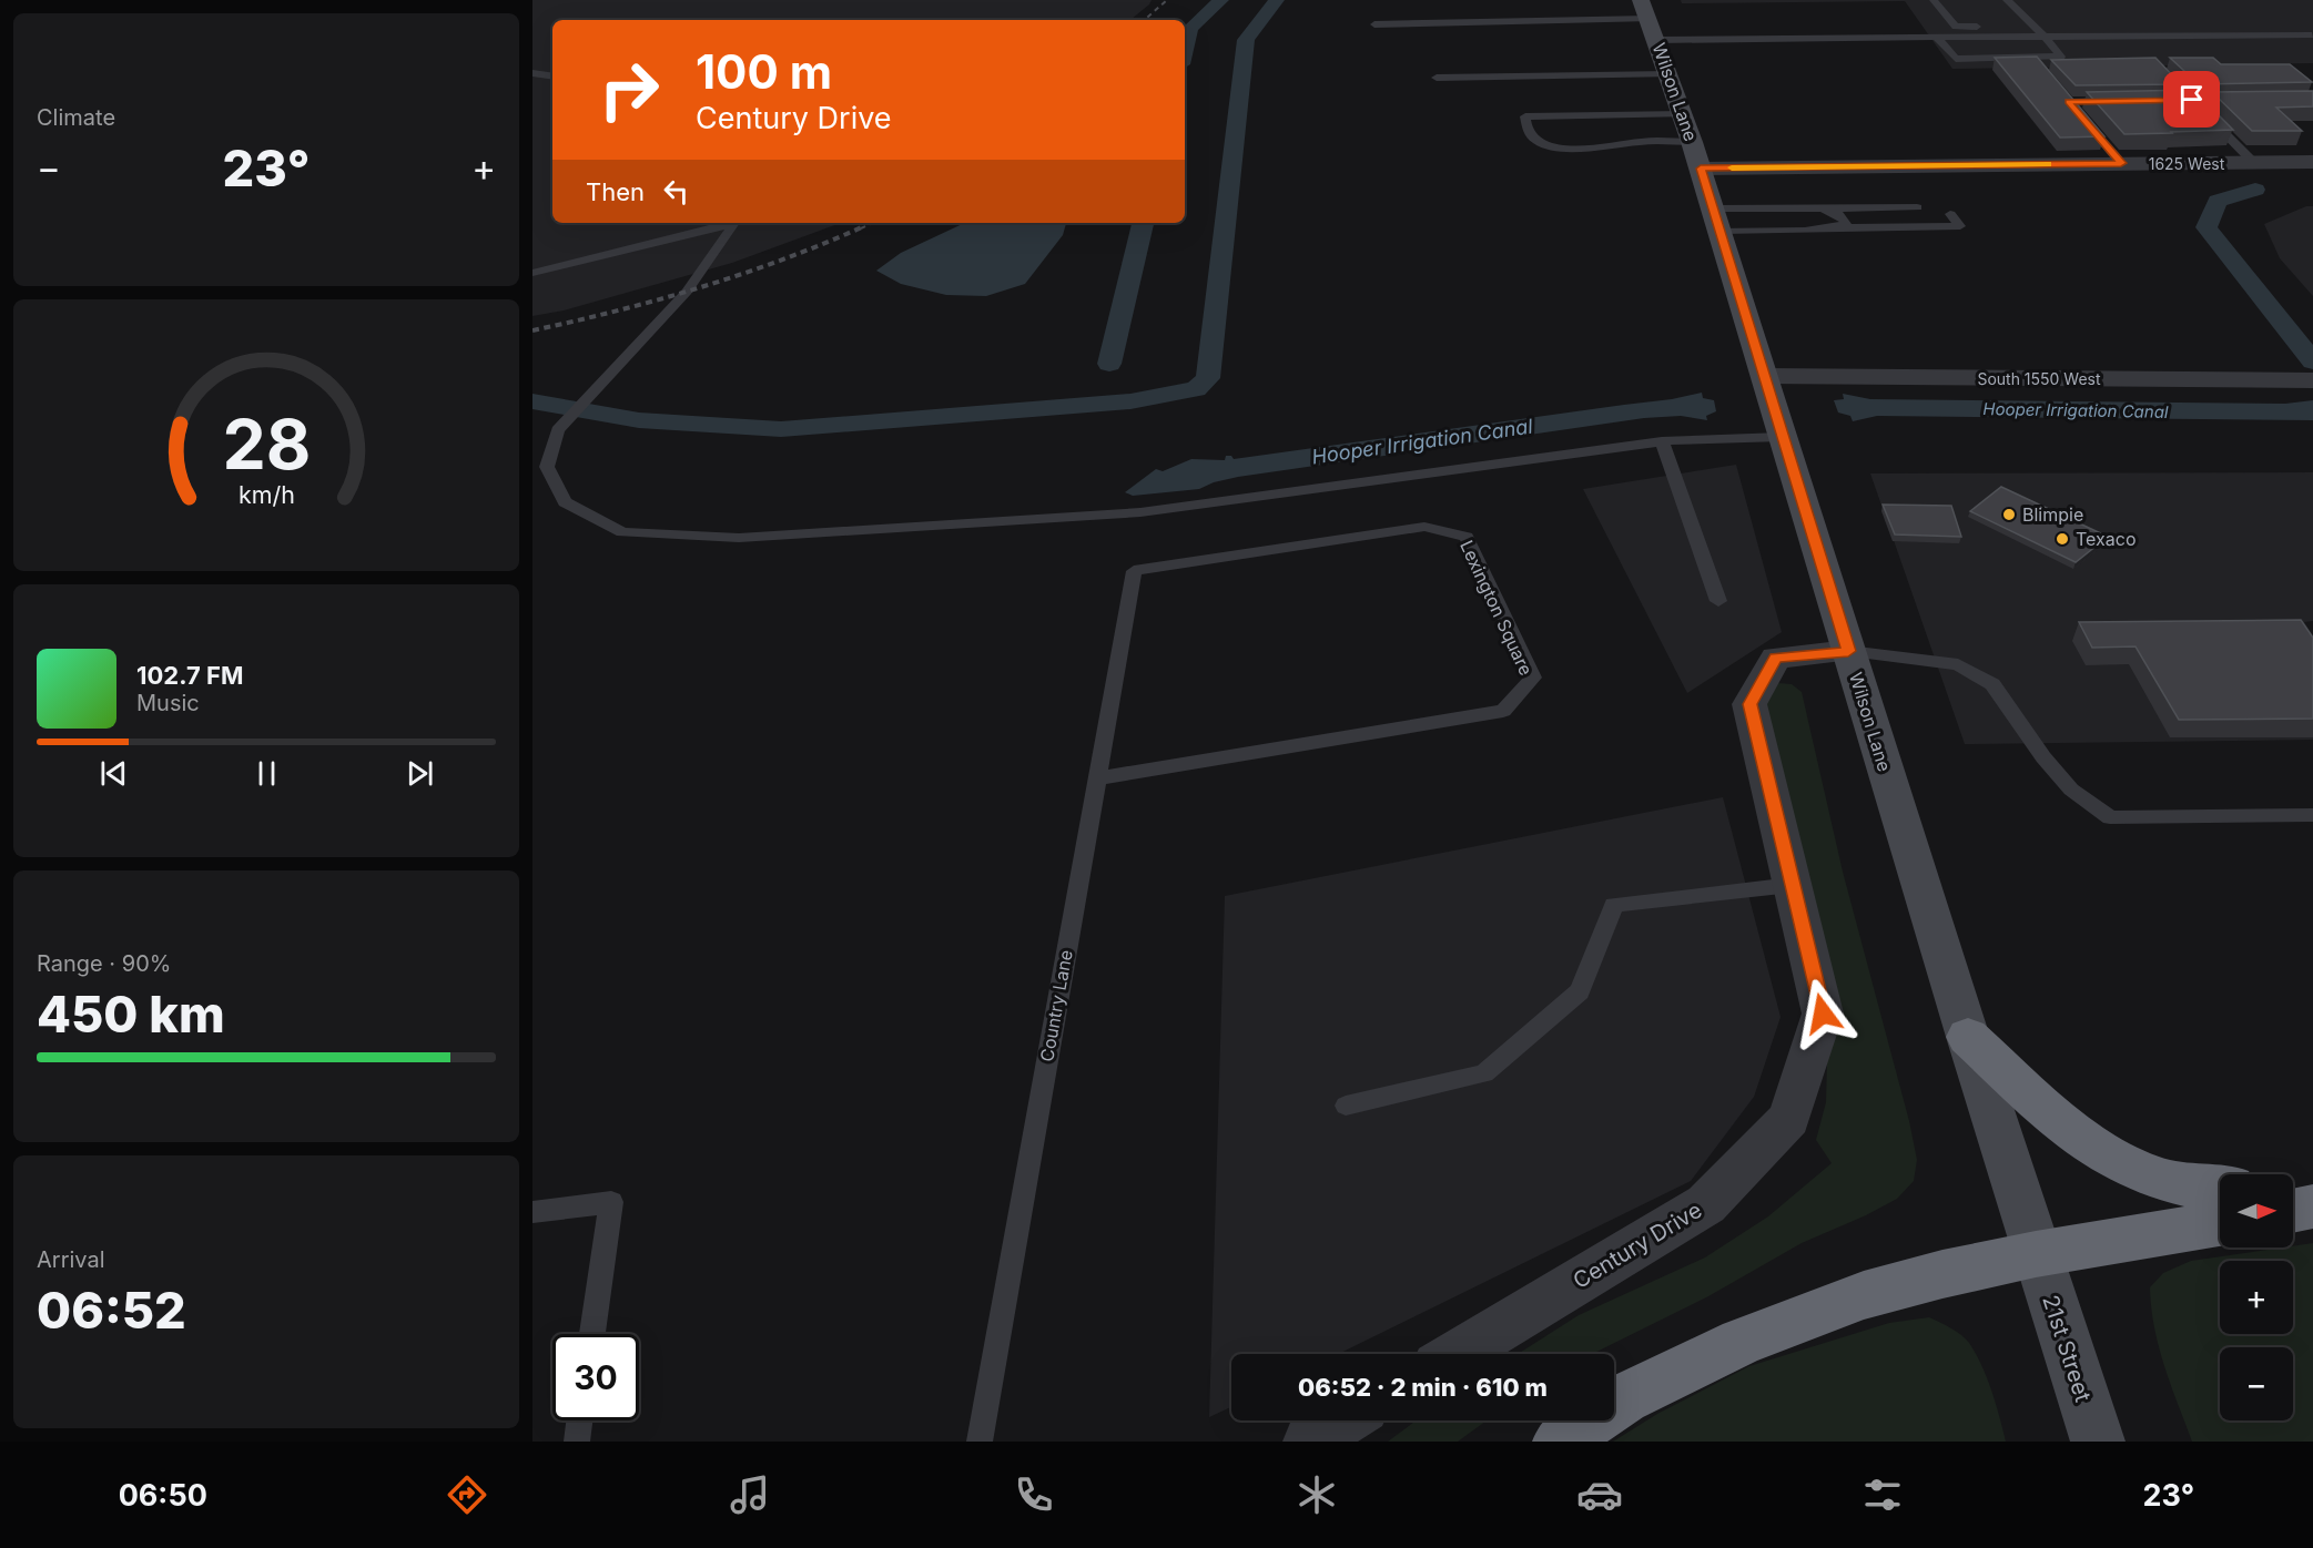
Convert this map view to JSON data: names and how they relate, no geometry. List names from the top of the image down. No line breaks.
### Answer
{"streets":{"main road":["Wilson Lane","21st Street"],"street":["1625 West","South 1550 West","Century Drive"],"lane":["Lexington Square","Country Lane"]},"crossings":[["Wilson Lane","1625 West"],["Wilson Lane","South 1550 West"],["Wilson Lane","Century Drive"],["Wilson Lane","21st Street"],["Lexington Square","Country Lane"]],"water":["Hooper Irrigation Canal"],"places":["Blimpie","Texaco"],"north":"right","page":{"tile":["Climate",["Range · 90%","450 km"],["Arrival","06:52"]],"turn":["100 m","Century Drive"],"heat":["−","23°","+"],"then":"Then","song":["102.7 FM","Music"],"map_buttons":["+","−"],"limit":"30","trip":"06:52 · 2 min · 610 m","tabs":["06:50","23°"],"gauge":["28","km/h"]}}
